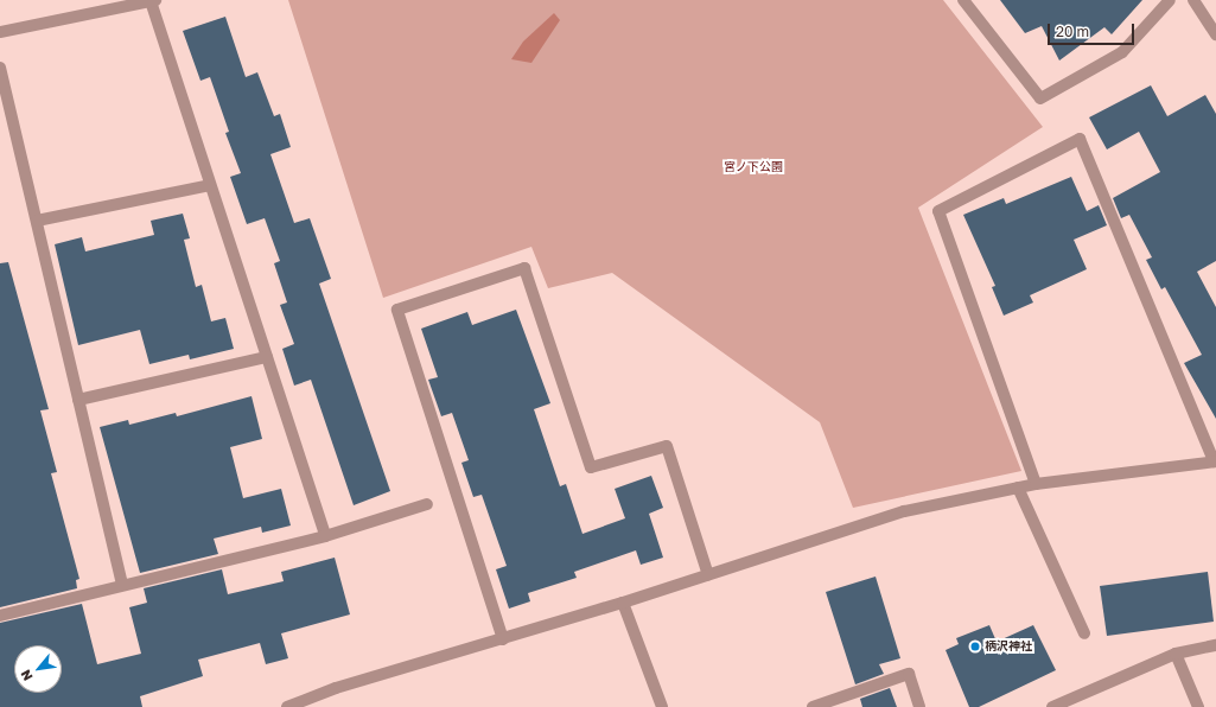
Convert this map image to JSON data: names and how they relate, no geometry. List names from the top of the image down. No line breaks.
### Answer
{"parks":["宮ノ下公園"],"places":["柄沢神社"],"scale_bar":"20 m","north":"bottom left"}
